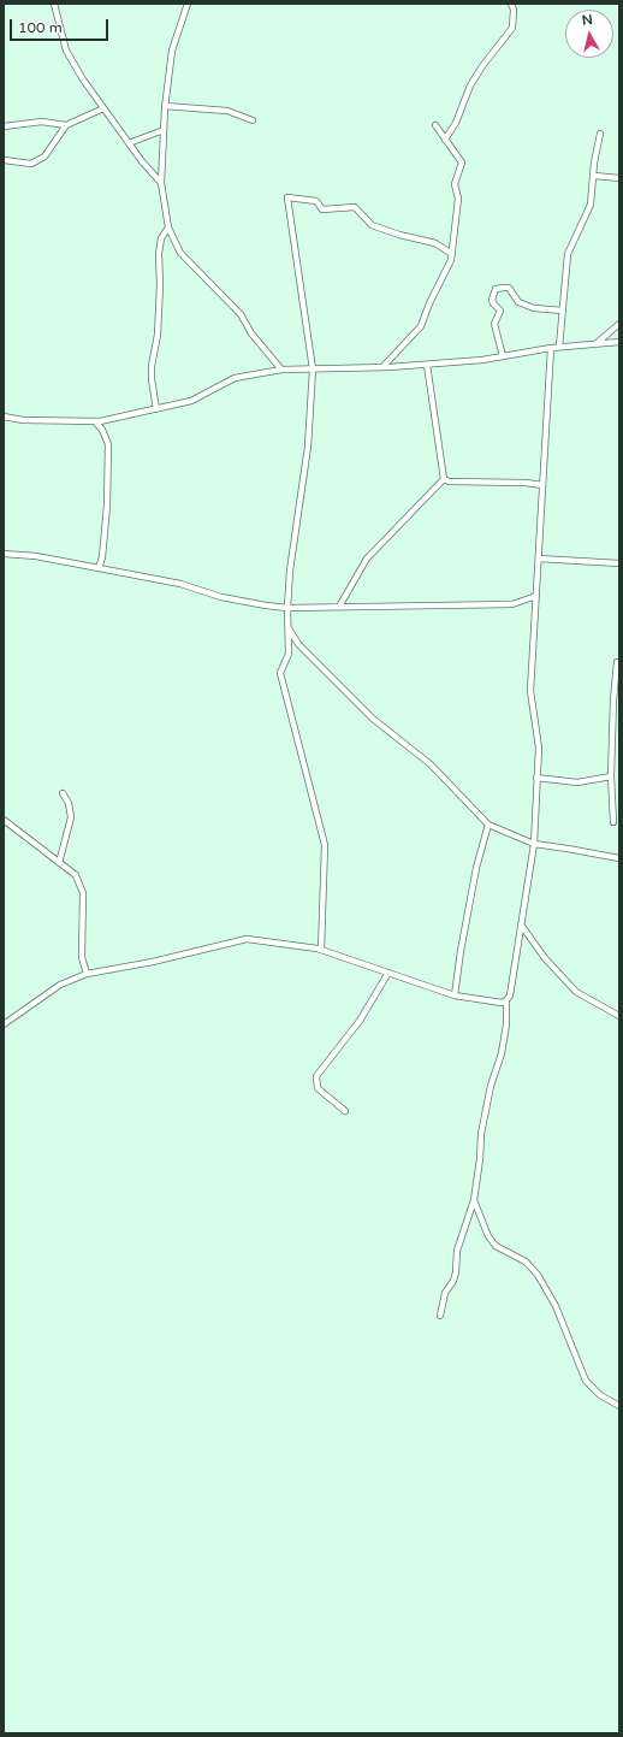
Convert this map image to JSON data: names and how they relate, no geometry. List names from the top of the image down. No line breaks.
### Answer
{"scale_bar":"100 m","north":"top"}
